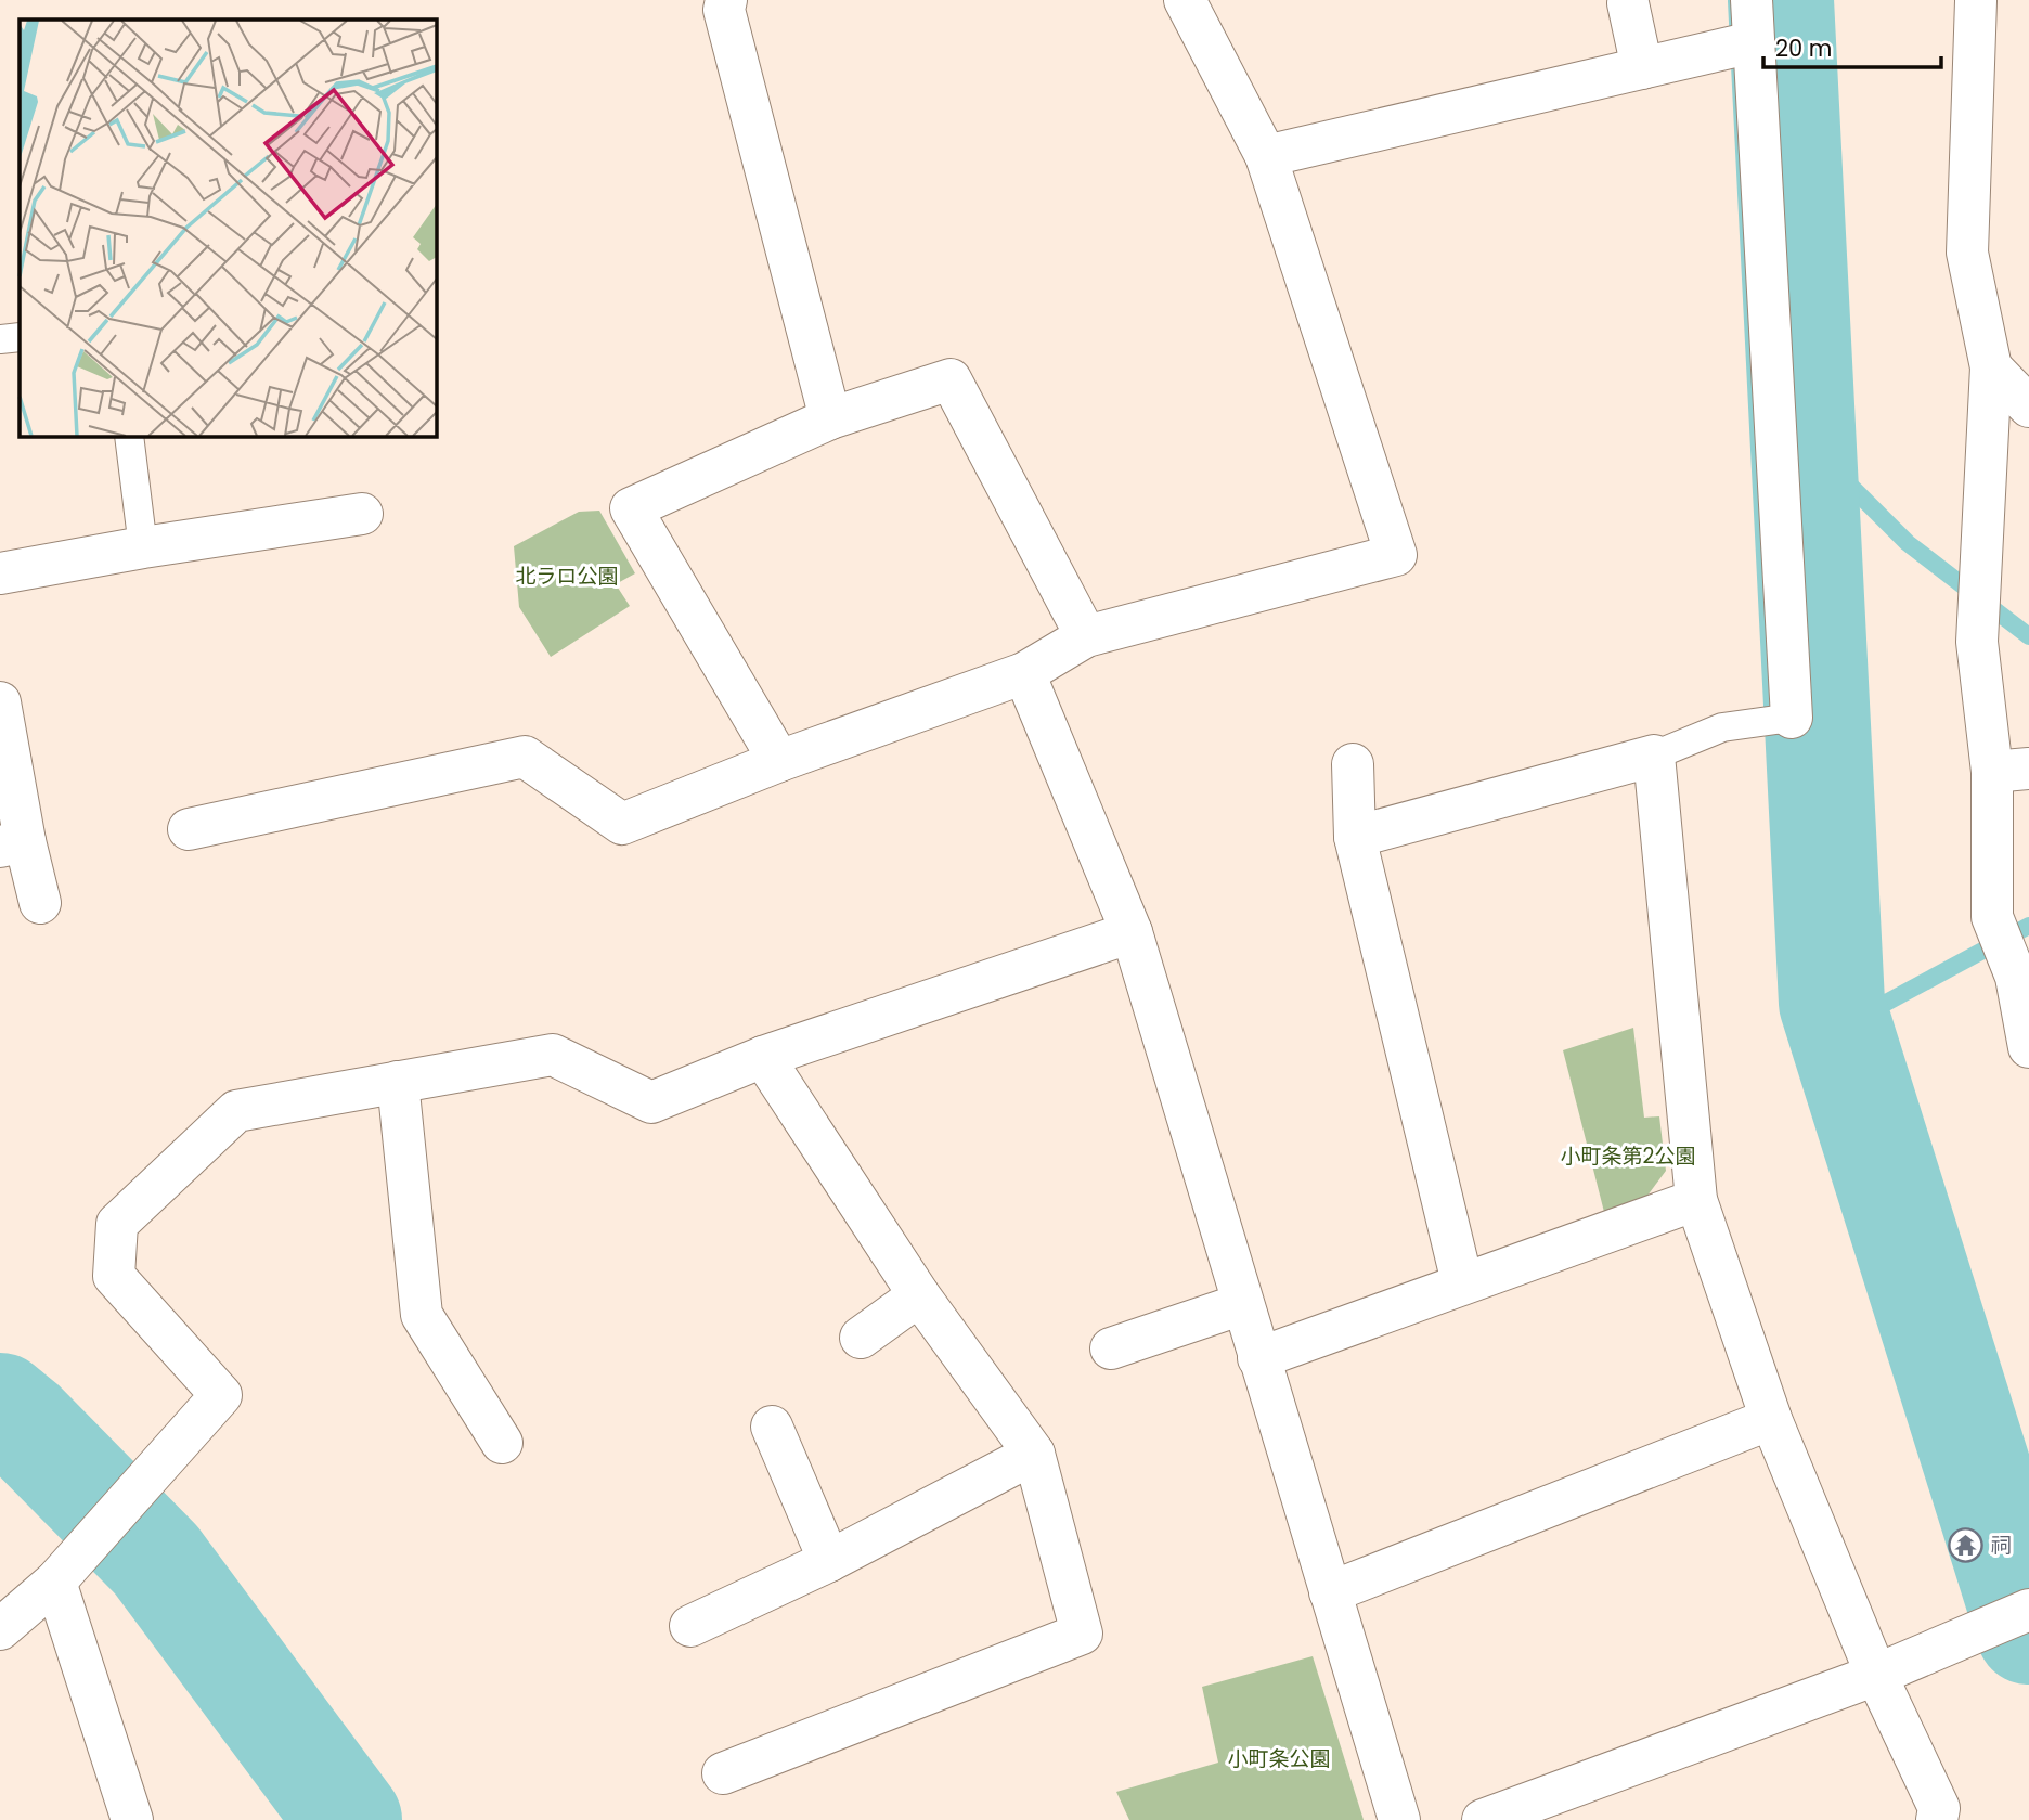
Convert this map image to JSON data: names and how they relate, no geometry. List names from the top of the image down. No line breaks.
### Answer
{"parks":["北ラロ公園","小町条第2公園","小町条公園"],"places":{"temple":["祠"]},"scale_bar":"20 m"}
